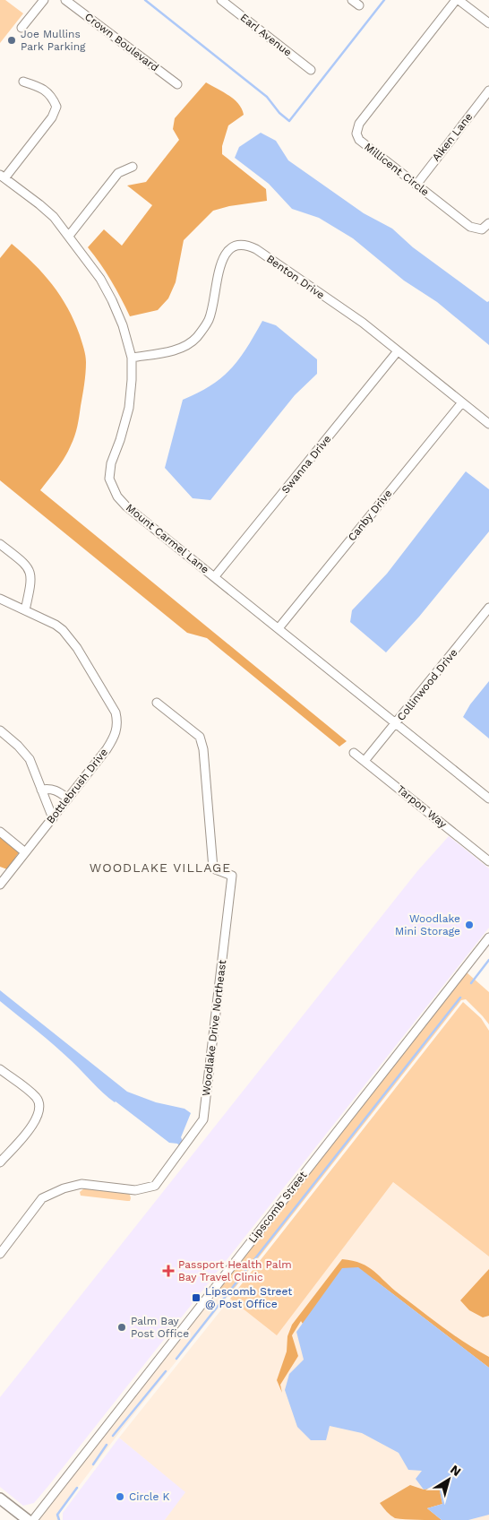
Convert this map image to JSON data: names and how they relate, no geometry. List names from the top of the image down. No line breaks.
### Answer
{"streets":{"street":["Earl Avenue","Crown Boulevard","Aiken Lane","Millicent Circle","Benton Drive","Swanna Drive","Canby Drive","Mount Carmel Lane","Collinwood Drive","Bottlebrush Drive","Tarpon Way","Woodlake Drive Northeast","Lipscomb Street"]},"crossings":[["Aiken Lane","Millicent Circle"],["Benton Drive","Swanna Drive"],["Benton Drive","Canby Drive"],["Benton Drive","Mount Carmel Lane"],["Swanna Drive","Mount Carmel Lane"],["Canby Drive","Mount Carmel Lane"],["Mount Carmel Lane","Collinwood Drive"],["Collinwood Drive","Tarpon Way"]],"districts":["WOODLAKE VILLAGE"],"places":{"other":["Joe Mullins Park Parking","Woodlake Mini Storage","Palm Bay Post Office","Circle K"],"health":["Passport Health Palm Bay Travel Clinic"],"transit":["Lipscomb Street @ Post Office"]},"north":"top right"}
